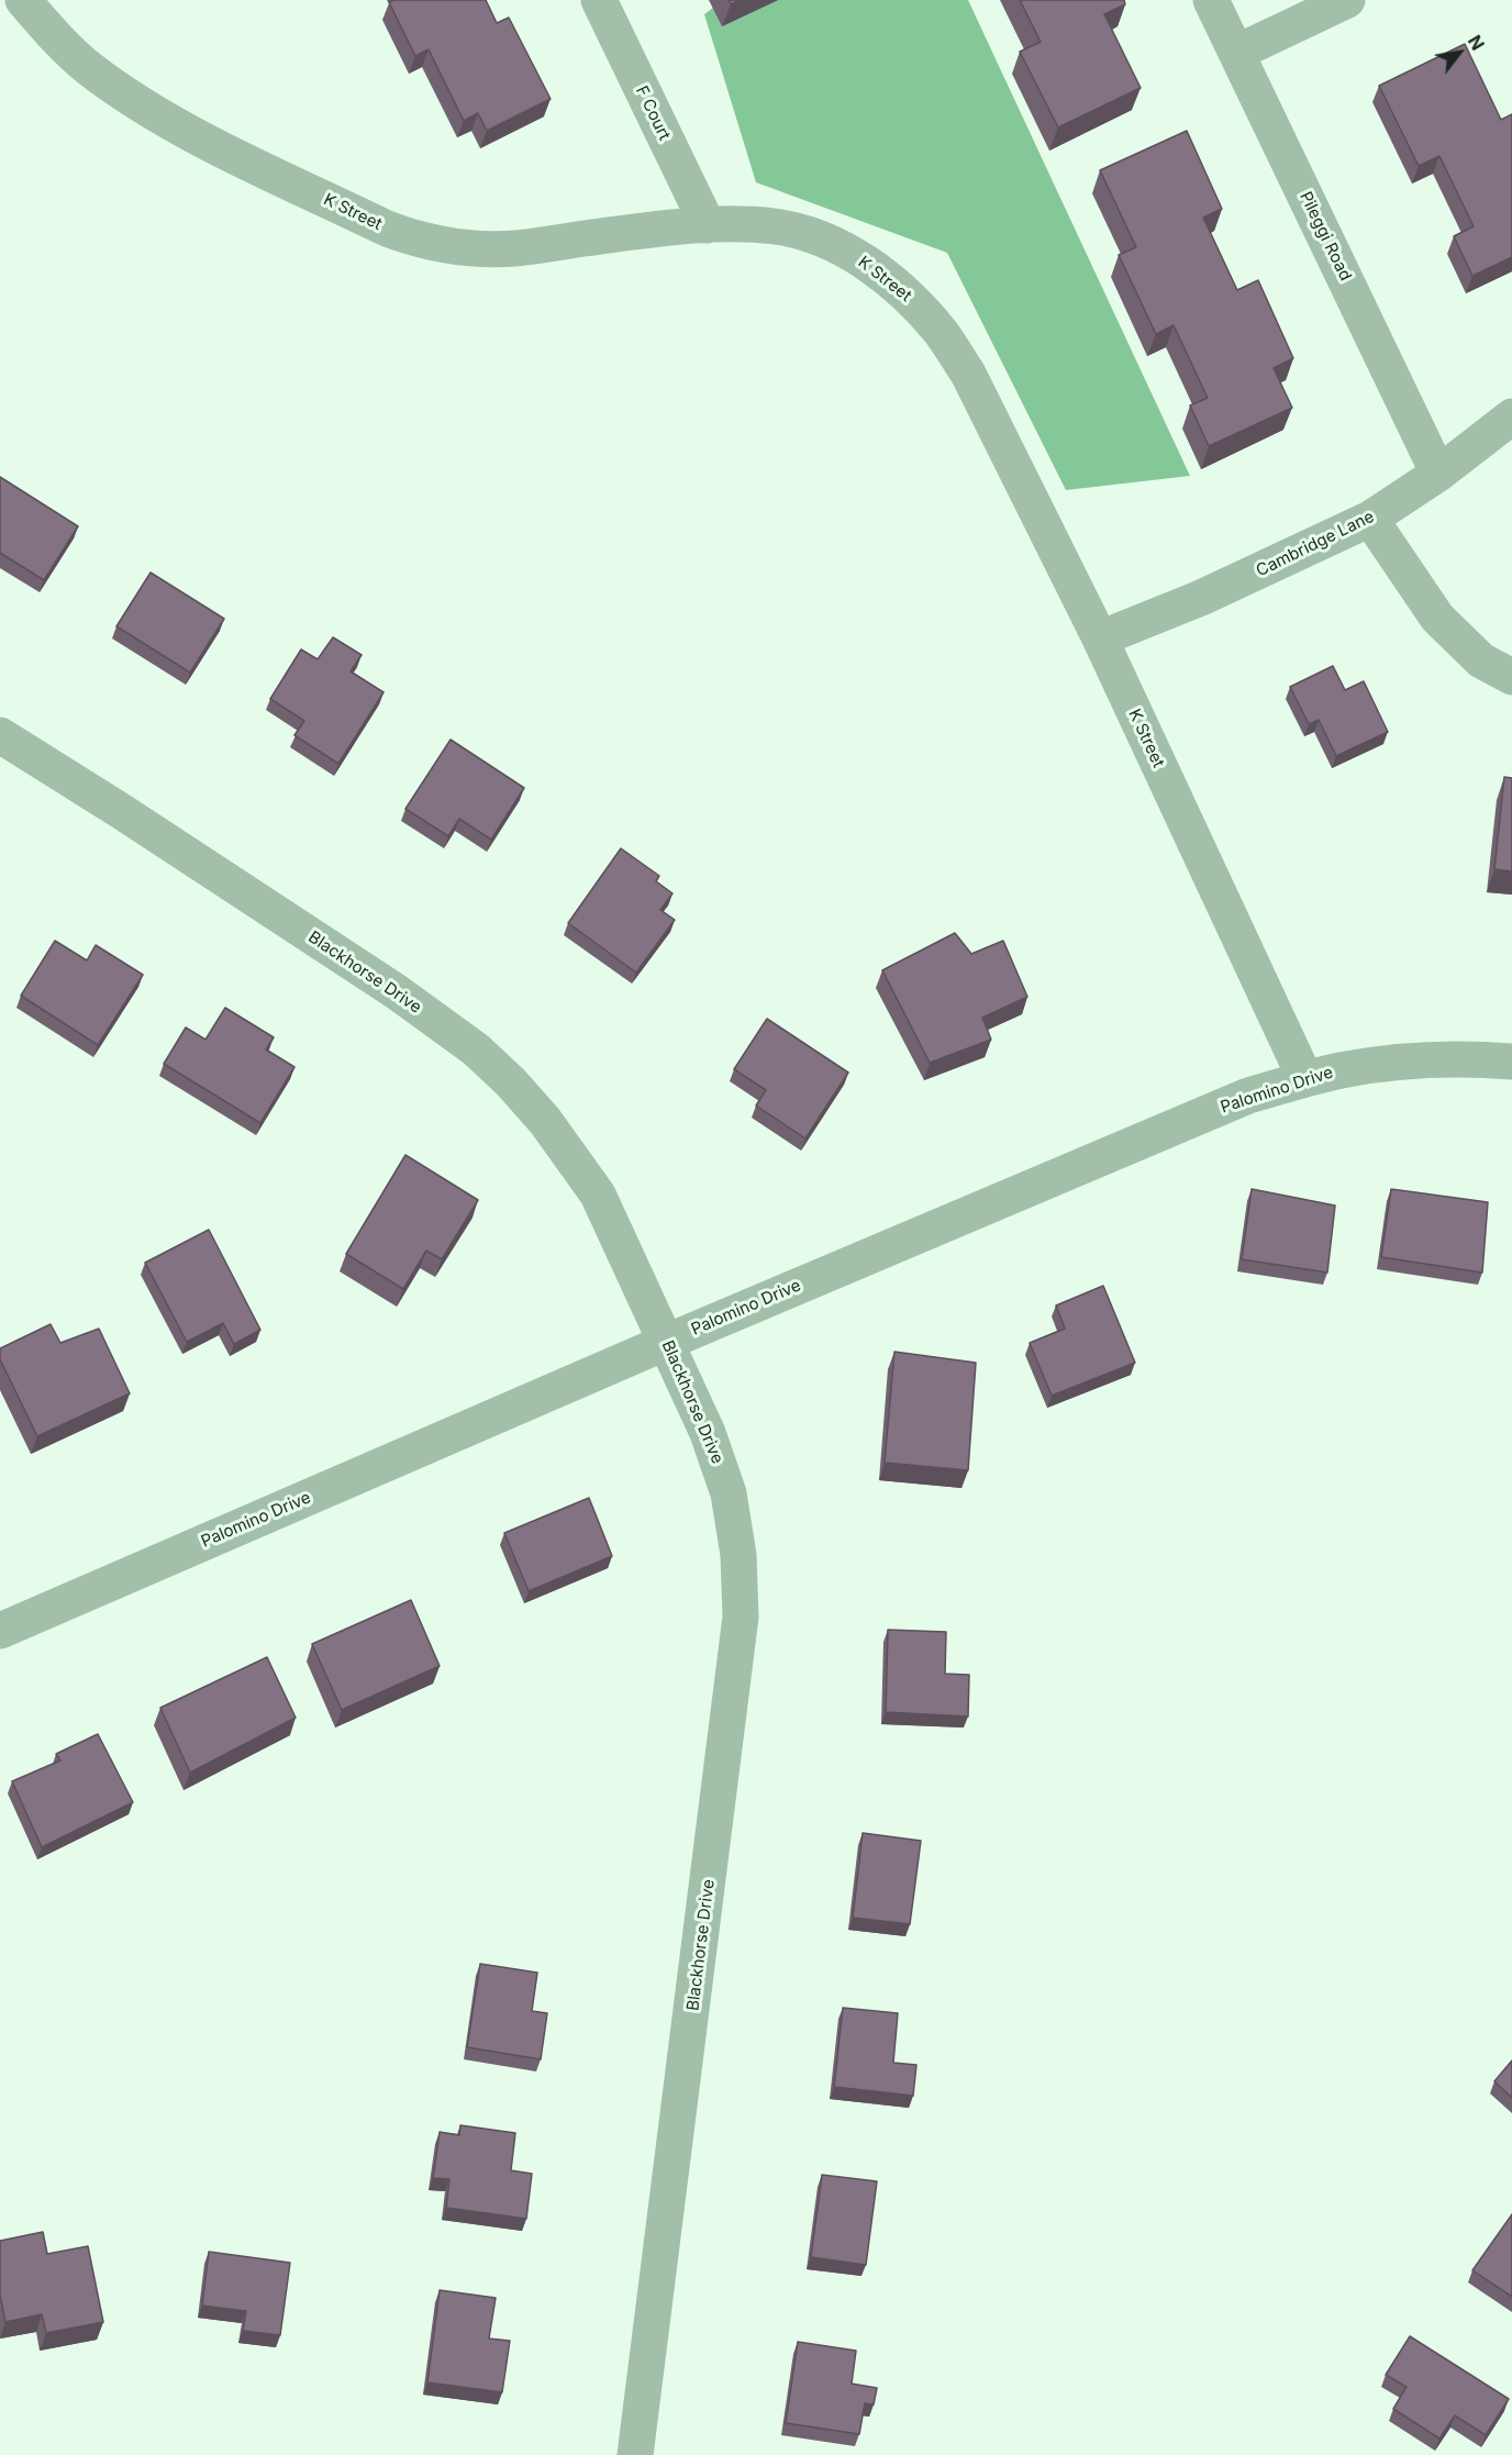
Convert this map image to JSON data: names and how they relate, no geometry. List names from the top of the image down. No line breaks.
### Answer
{"streets":{"street":["F Court","K Street","Pileggi Road","Cambridge Lane","Blackhorse Drive","Palomino Drive"]},"crossings":[["F Court","K Street"],["K Street","Cambridge Lane"],["K Street","Palomino Drive"],["Pileggi Road","Cambridge Lane"],["Blackhorse Drive","Palomino Drive"]],"north":"top right"}
